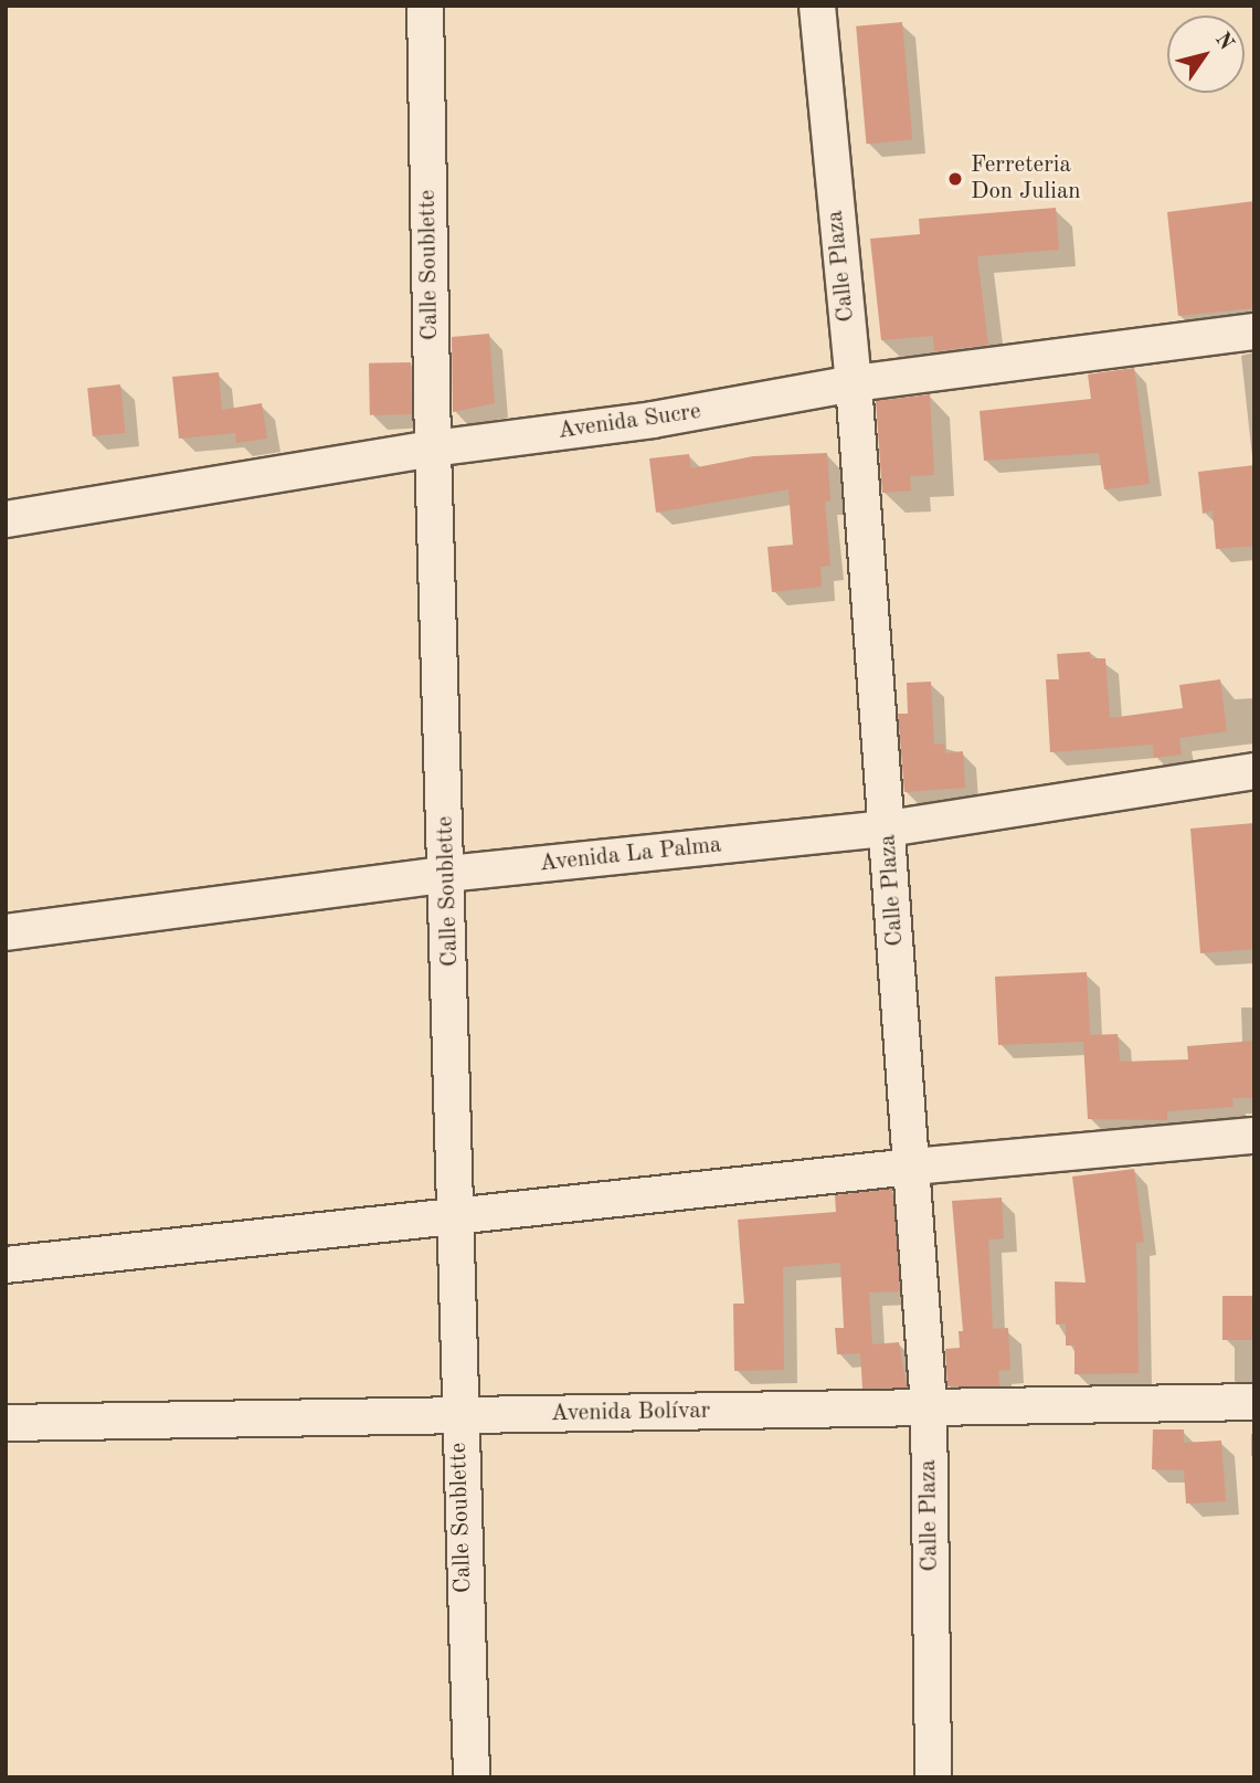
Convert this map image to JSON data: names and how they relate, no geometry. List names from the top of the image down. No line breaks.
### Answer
{"streets":{"street":["Calle Soublette","Calle Plaza","Avenida Sucre","Avenida La Palma","Avenida Bolívar"]},"crossings":[["Calle Soublette","Avenida Sucre"],["Calle Soublette","Avenida La Palma"],["Calle Soublette","Avenida Bolívar"],["Calle Plaza","Avenida Sucre"],["Calle Plaza","Avenida La Palma"],["Calle Plaza","Avenida Bolívar"]],"places":["Ferreteria Don Julian"],"north":"top right"}
